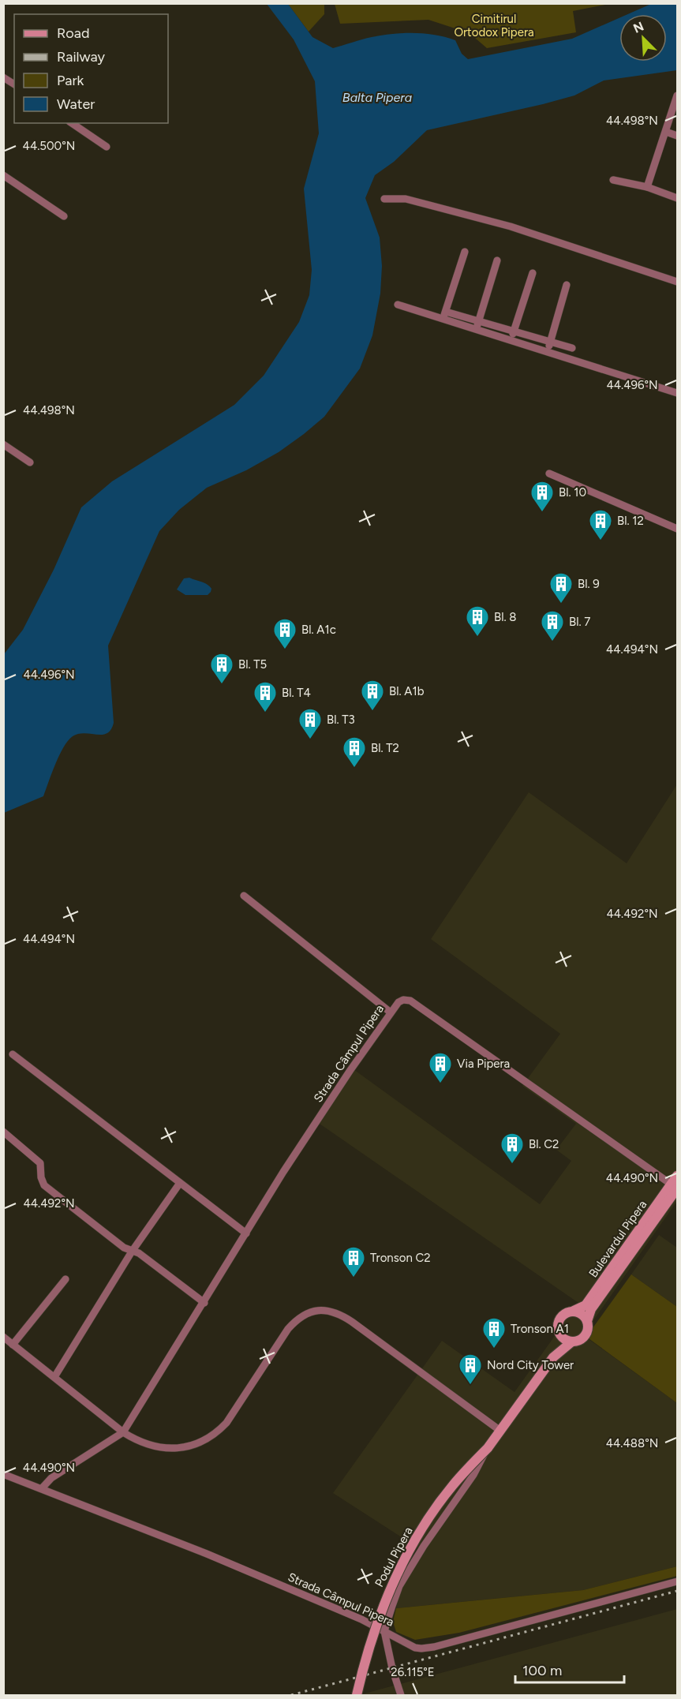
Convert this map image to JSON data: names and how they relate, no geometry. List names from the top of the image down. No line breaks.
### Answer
{"streets":{"main road":["Bulevardul Pipera","Podul Pipera"],"street":["Strada Câmpul Pipera"]},"crossings":[["Strada Câmpul Pipera","Bulevardul Pipera"]],"water":["Balta Pipera"],"parks":["Cimitirul Ortodox Pipera"],"places":{"building":["Bl. 10","Bl. 12","Bl. 9","Bl. 8","Bl. 7","Bl. A1c","Bl. T5","Bl. A1b","Bl. T4","Bl. T3","Bl. T2","Via Pipera","Bl. C2","Tronson C2","Tronson A1","Nord City Tower"]},"legend":["Road","Railway","Park","Water"],"scale_bar":"100 m","north":"top left","coordinates":["44.498°N","44.500°N","44.496°N","44.494°N","44.492°N","44.490°N","44.488°N","26.115°E"]}
